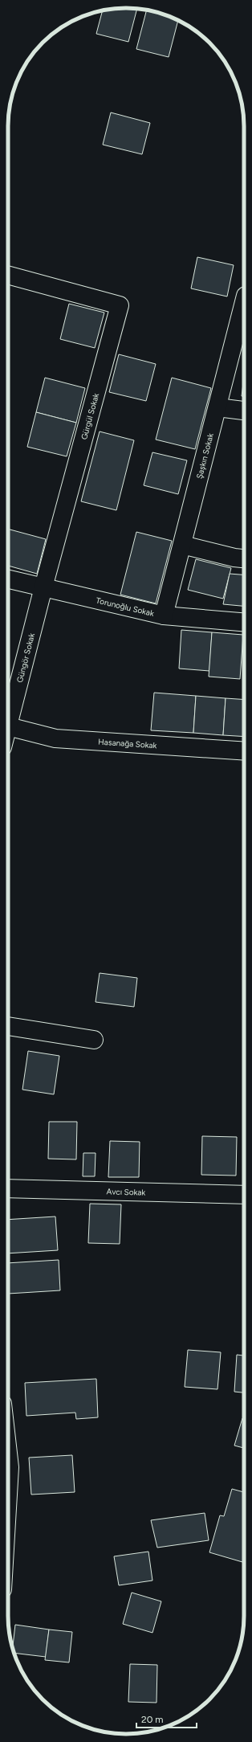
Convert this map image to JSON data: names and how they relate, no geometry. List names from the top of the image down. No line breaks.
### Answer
{"streets":{"street":["Gürgül Sokak","Şaşkın Sokak","Torunoğlu Sokak","Güngör Sokak","Hasanağa Sokak","Avcı Sokak"]},"crossings":[["Gürgül Sokak","Torunoğlu Sokak"],["Gürgül Sokak","Güngör Sokak"],["Şaşkın Sokak","Torunoğlu Sokak"],["Torunoğlu Sokak","Güngör Sokak"],["Güngör Sokak","Hasanağa Sokak"]],"scale_bar":"20 m"}
